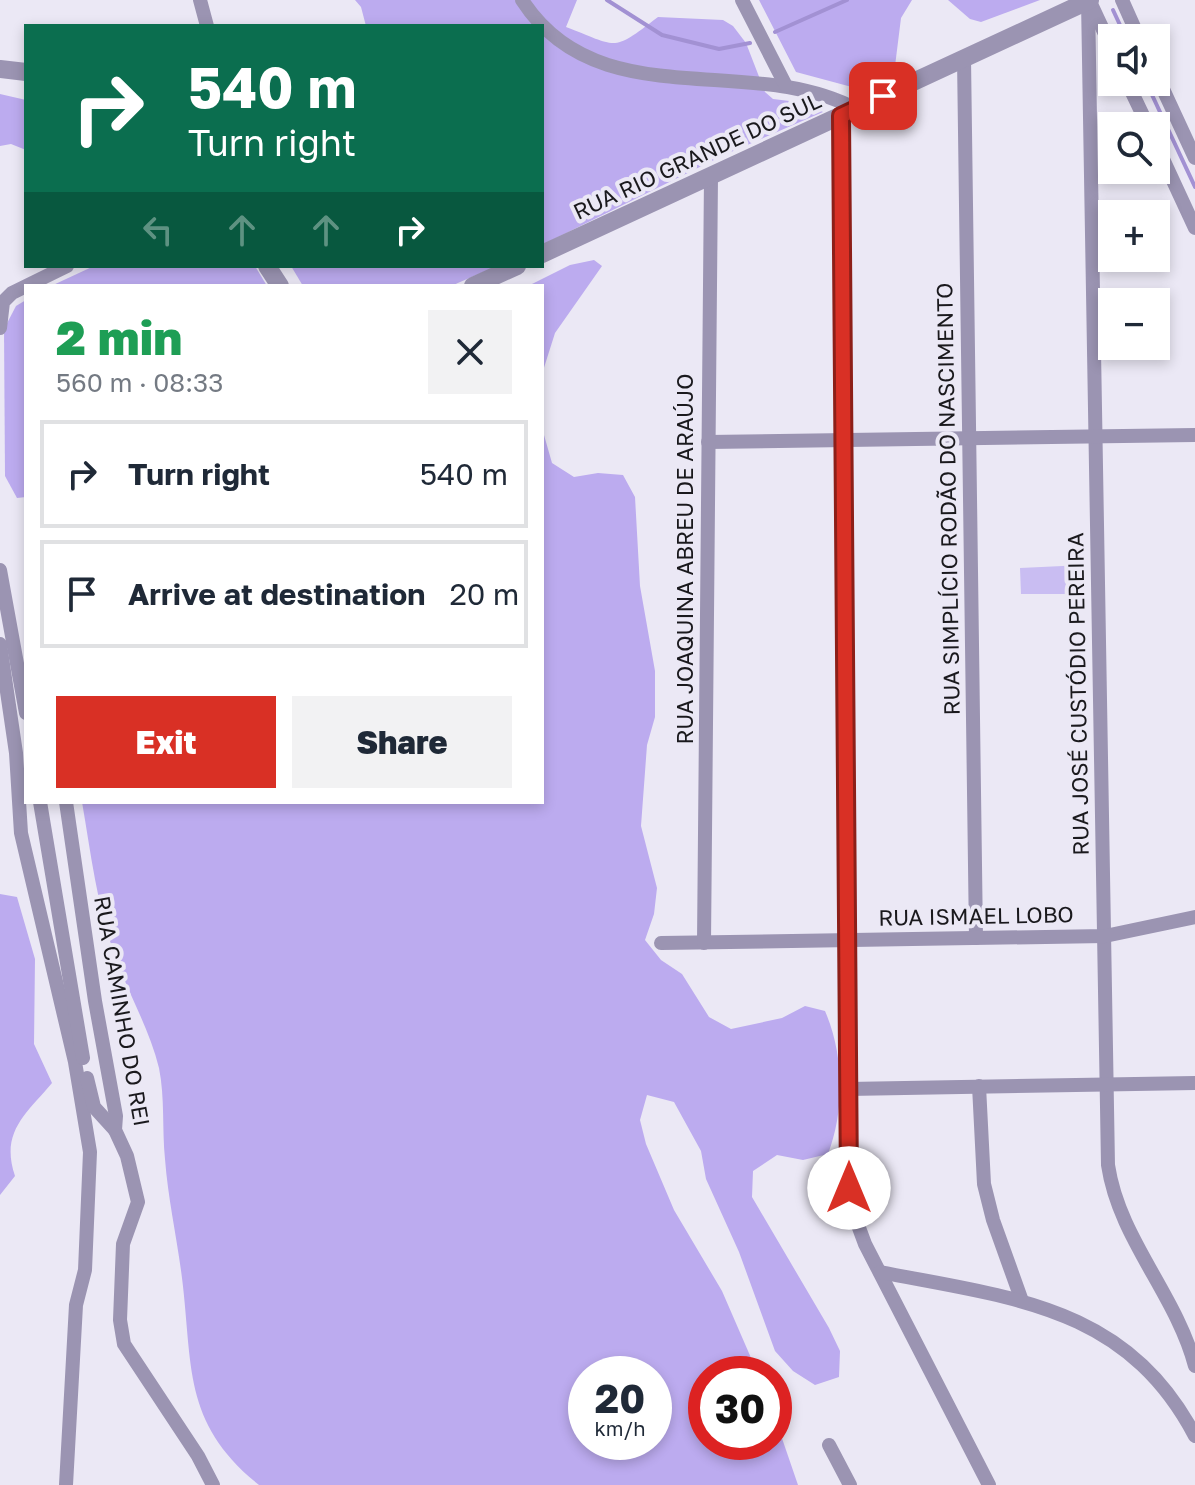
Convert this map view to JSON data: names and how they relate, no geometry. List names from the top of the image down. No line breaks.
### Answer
{"streets":{"street":["RUA RIO GRANDE DO SUL","RUA SIMPLÍCIO RODÃO DO NASCIMENTO","RUA JOAQUINA ABREU DE ARAÚJO","RUA JOSÉ CUSTÓDIO PEREIRA","RUA ISMAEL LOBO","RUA CAMINHO DO REI"]},"crossings":[["RUA RIO GRANDE DO SUL","RUA SIMPLÍCIO RODÃO DO NASCIMENTO"],["RUA RIO GRANDE DO SUL","RUA JOAQUINA ABREU DE ARAÚJO"],["RUA RIO GRANDE DO SUL","RUA JOSÉ CUSTÓDIO PEREIRA"],["RUA SIMPLÍCIO RODÃO DO NASCIMENTO","RUA ISMAEL LOBO"],["RUA JOAQUINA ABREU DE ARAÚJO","RUA ISMAEL LOBO"],["RUA JOSÉ CUSTÓDIO PEREIRA","RUA ISMAEL LOBO"]],"page":{"map_buttons":["+","−"],"turn":["540 m","Turn right"],"heading":["2 min","560 m · 08:33"],"list":[{"name":"Turn right","value":"540 m"},{"name":"Arrive at destination","value":"20 m"}],"buttons":["Exit","Share"],"speed":"20 km/h","limit":"30"}}
